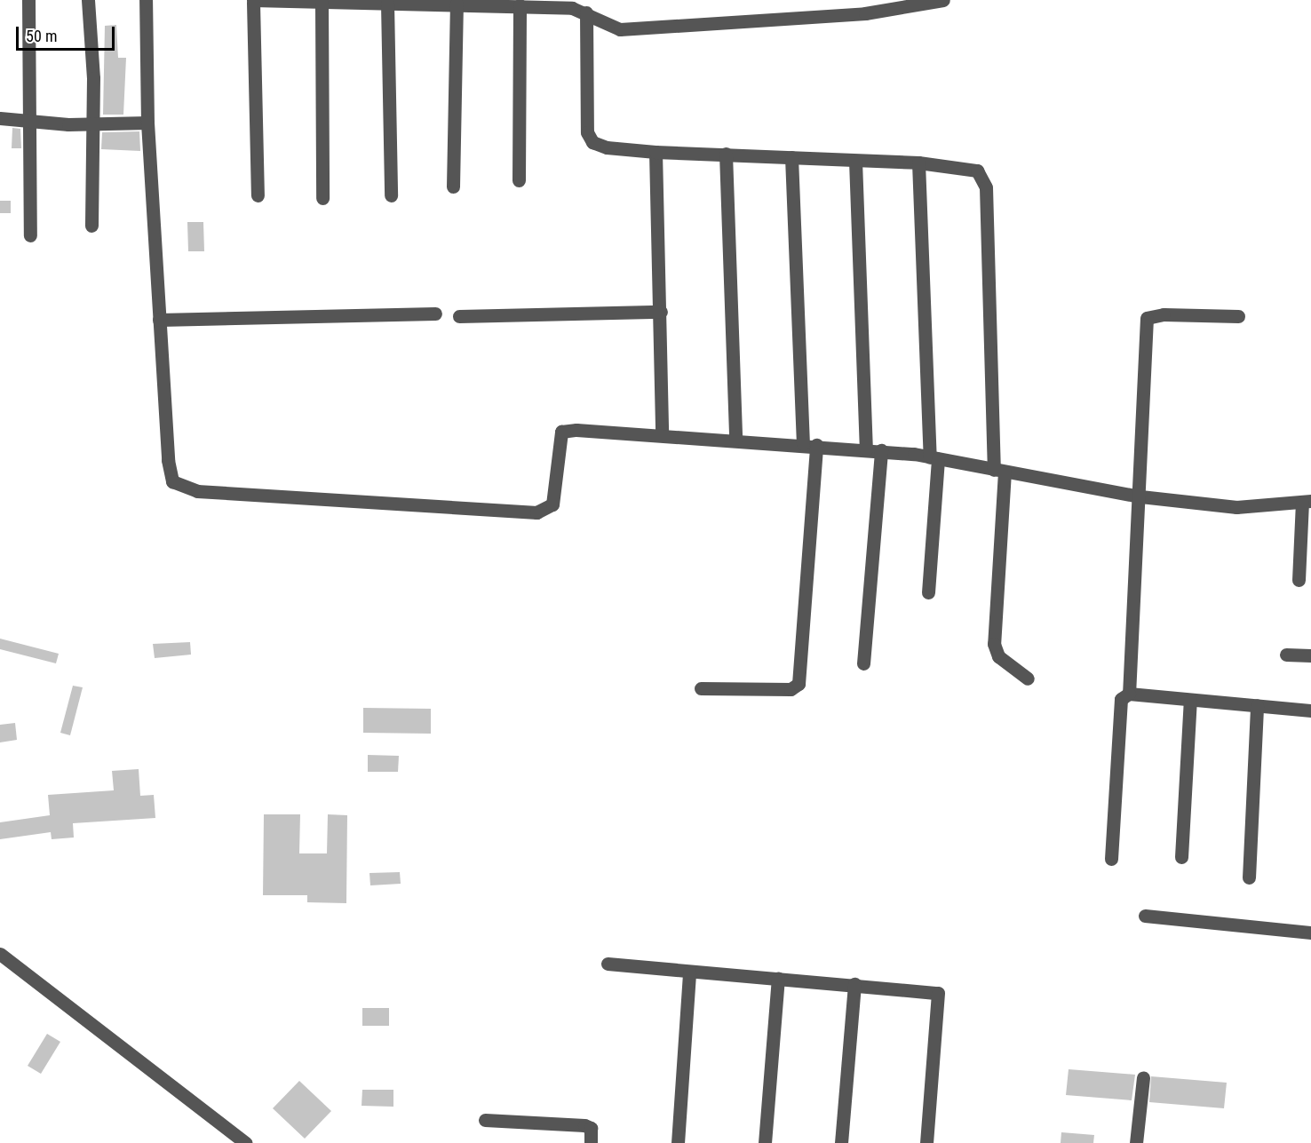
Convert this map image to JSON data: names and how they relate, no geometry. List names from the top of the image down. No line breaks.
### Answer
{"scale_bar":"50 m"}
